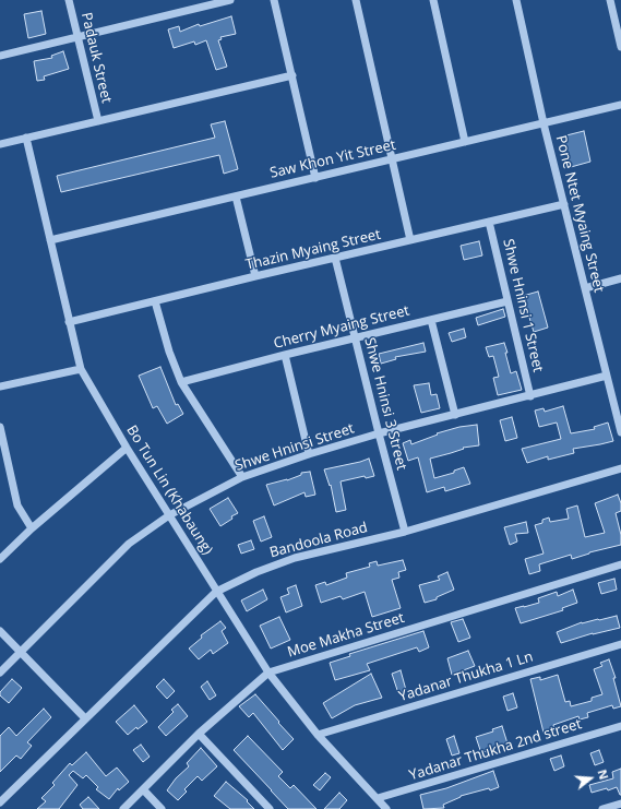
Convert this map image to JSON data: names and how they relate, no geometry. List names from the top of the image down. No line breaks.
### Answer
{"streets":{"street":["Padauk Street","Saw Khon Yit Street","Pone Ntet Myaing Street","Thazin Myaing Street","Shwe Hninsi 1 Street","Cherry Myaing Street","Shwe Hninsi 3 Street","Shwe Hninsi Street","Bo Tun Lin (Khabaung)","Bandoola Road","Moe Makha Street","Yadanar Thukha 1 Ln","Yadanar Thukha 2nd street"]},"crossings":[["Saw Khon Yit Street","Pone Ntet Myaing Street"],["Saw Khon Yit Street","Bo Tun Lin (Khabaung)"],["Pone Ntet Myaing Street","Thazin Myaing Street"],["Pone Ntet Myaing Street","Shwe Hninsi Street"],["Thazin Myaing Street","Shwe Hninsi 1 Street"],["Thazin Myaing Street","Shwe Hninsi 3 Street"],["Thazin Myaing Street","Bo Tun Lin (Khabaung)"],["Shwe Hninsi 1 Street","Cherry Myaing Street"],["Shwe Hninsi 1 Street","Shwe Hninsi Street"],["Cherry Myaing Street","Shwe Hninsi 3 Street"],["Shwe Hninsi 3 Street","Shwe Hninsi Street"],["Shwe Hninsi 3 Street","Bandoola Road"],["Shwe Hninsi Street","Bo Tun Lin (Khabaung)"],["Bo Tun Lin (Khabaung)","Bandoola Road"],["Bo Tun Lin (Khabaung)","Moe Makha Street"],["Bo Tun Lin (Khabaung)","Yadanar Thukha 1 Ln"],["Bo Tun Lin (Khabaung)","Yadanar Thukha 2nd street"]],"north":"right"}
